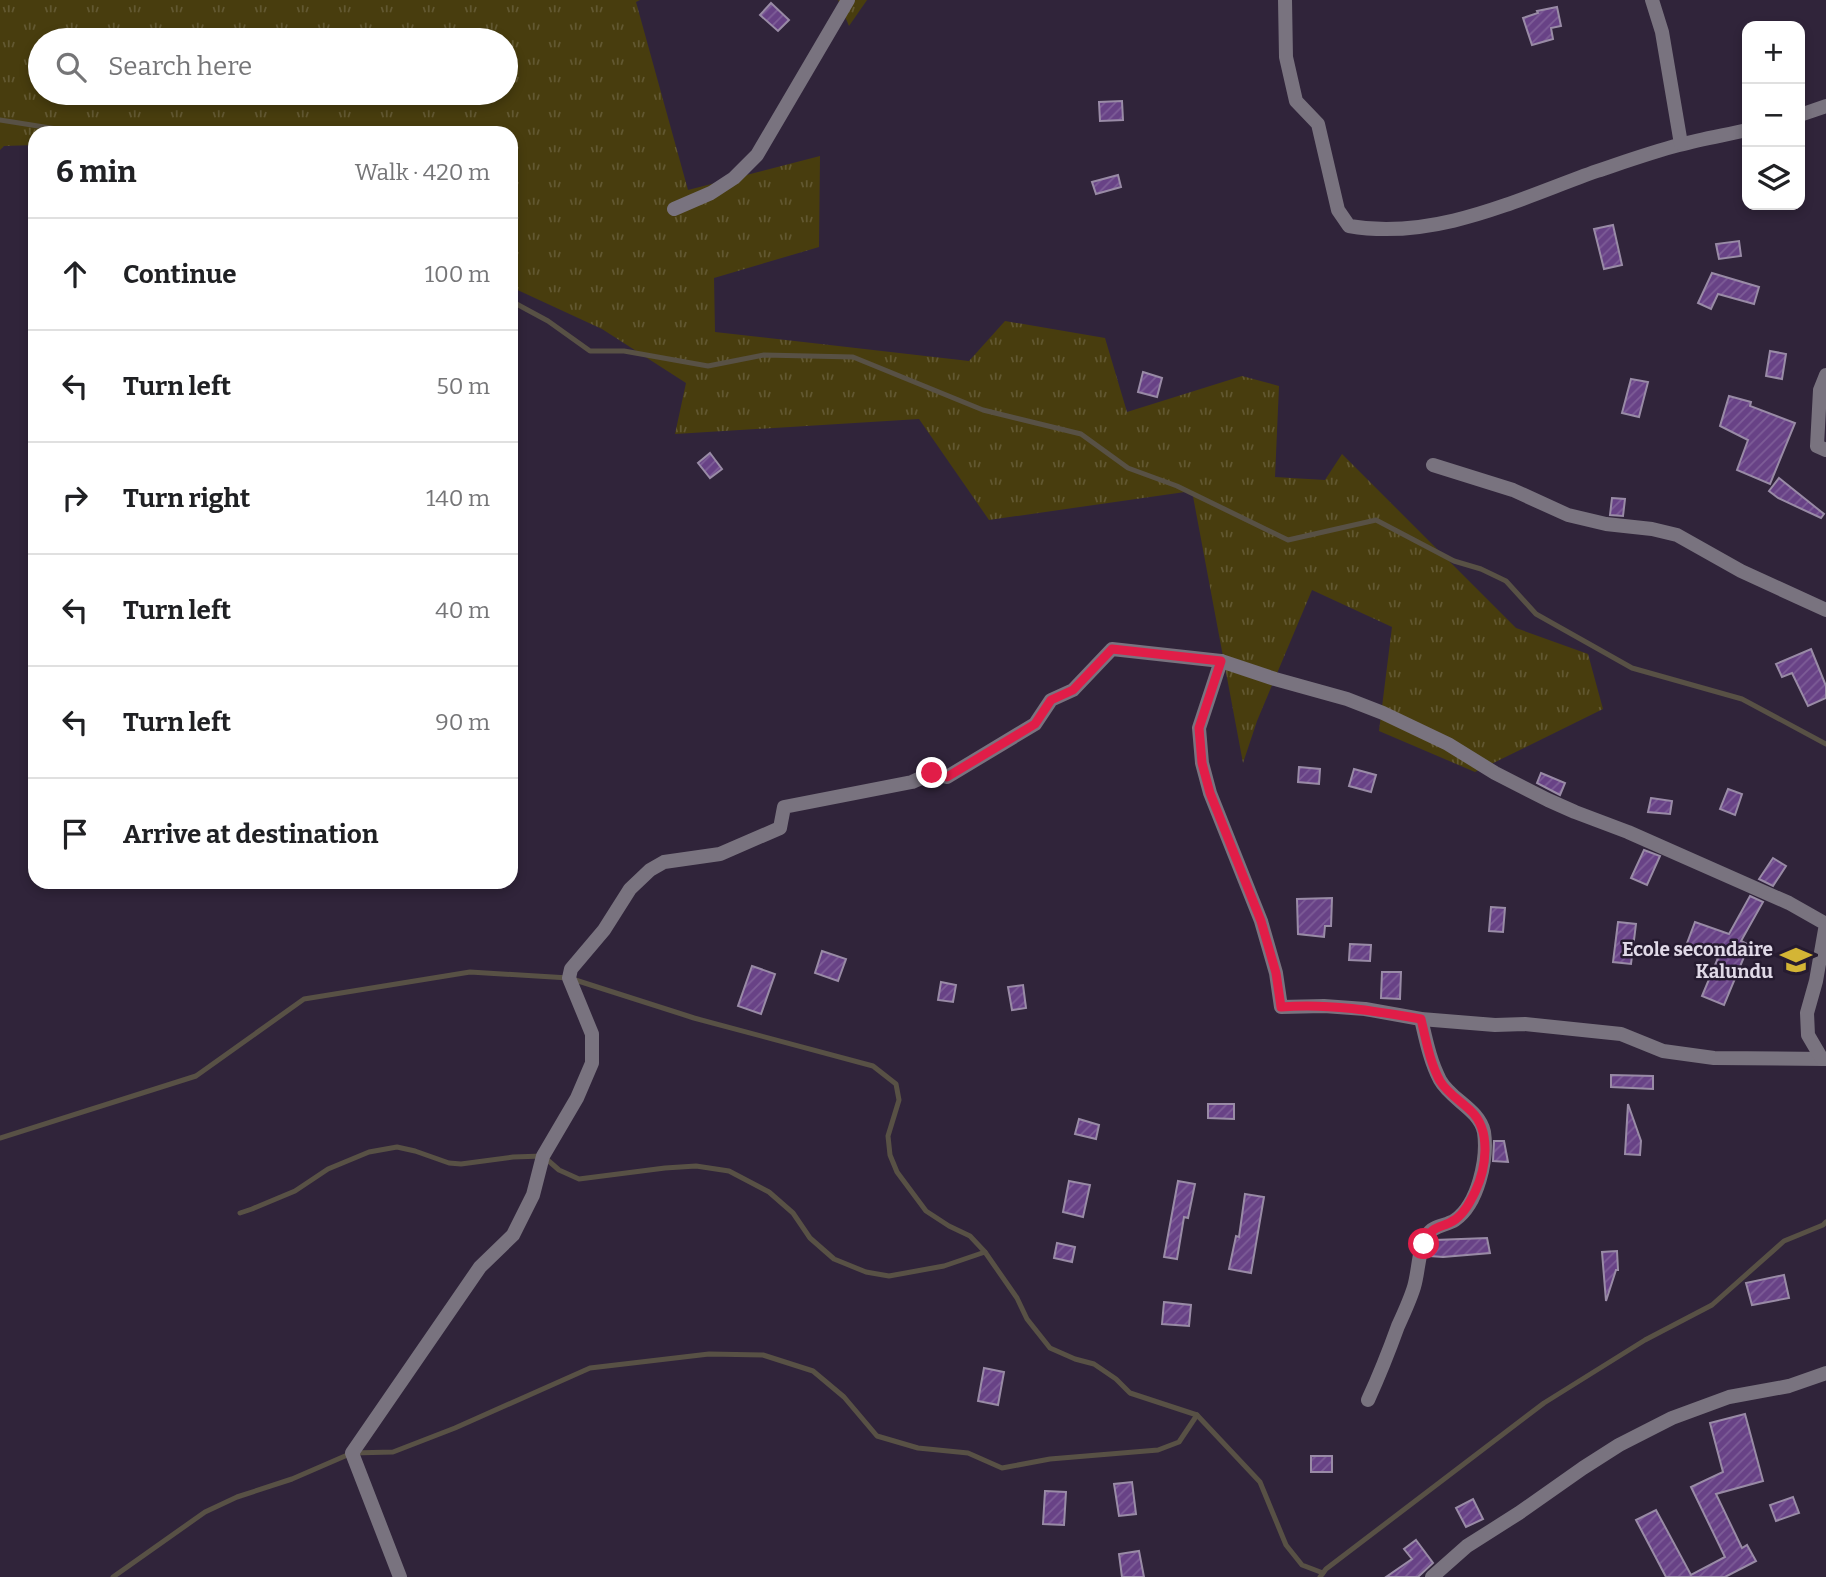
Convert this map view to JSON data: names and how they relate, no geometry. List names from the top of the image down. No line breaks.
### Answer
{"places":{"school or university":["Ecole secondaire Kalundu"]},"page":{"map_buttons":["+","−"],"search":"Search here","heading":["6 min","Walk · 420 m"],"list":[["Continue","100 m"],["Turn left","50 m"],["Turn right","140 m"],["Turn left","40 m"],["Turn left","90 m"],"Arrive at destination"]}}
